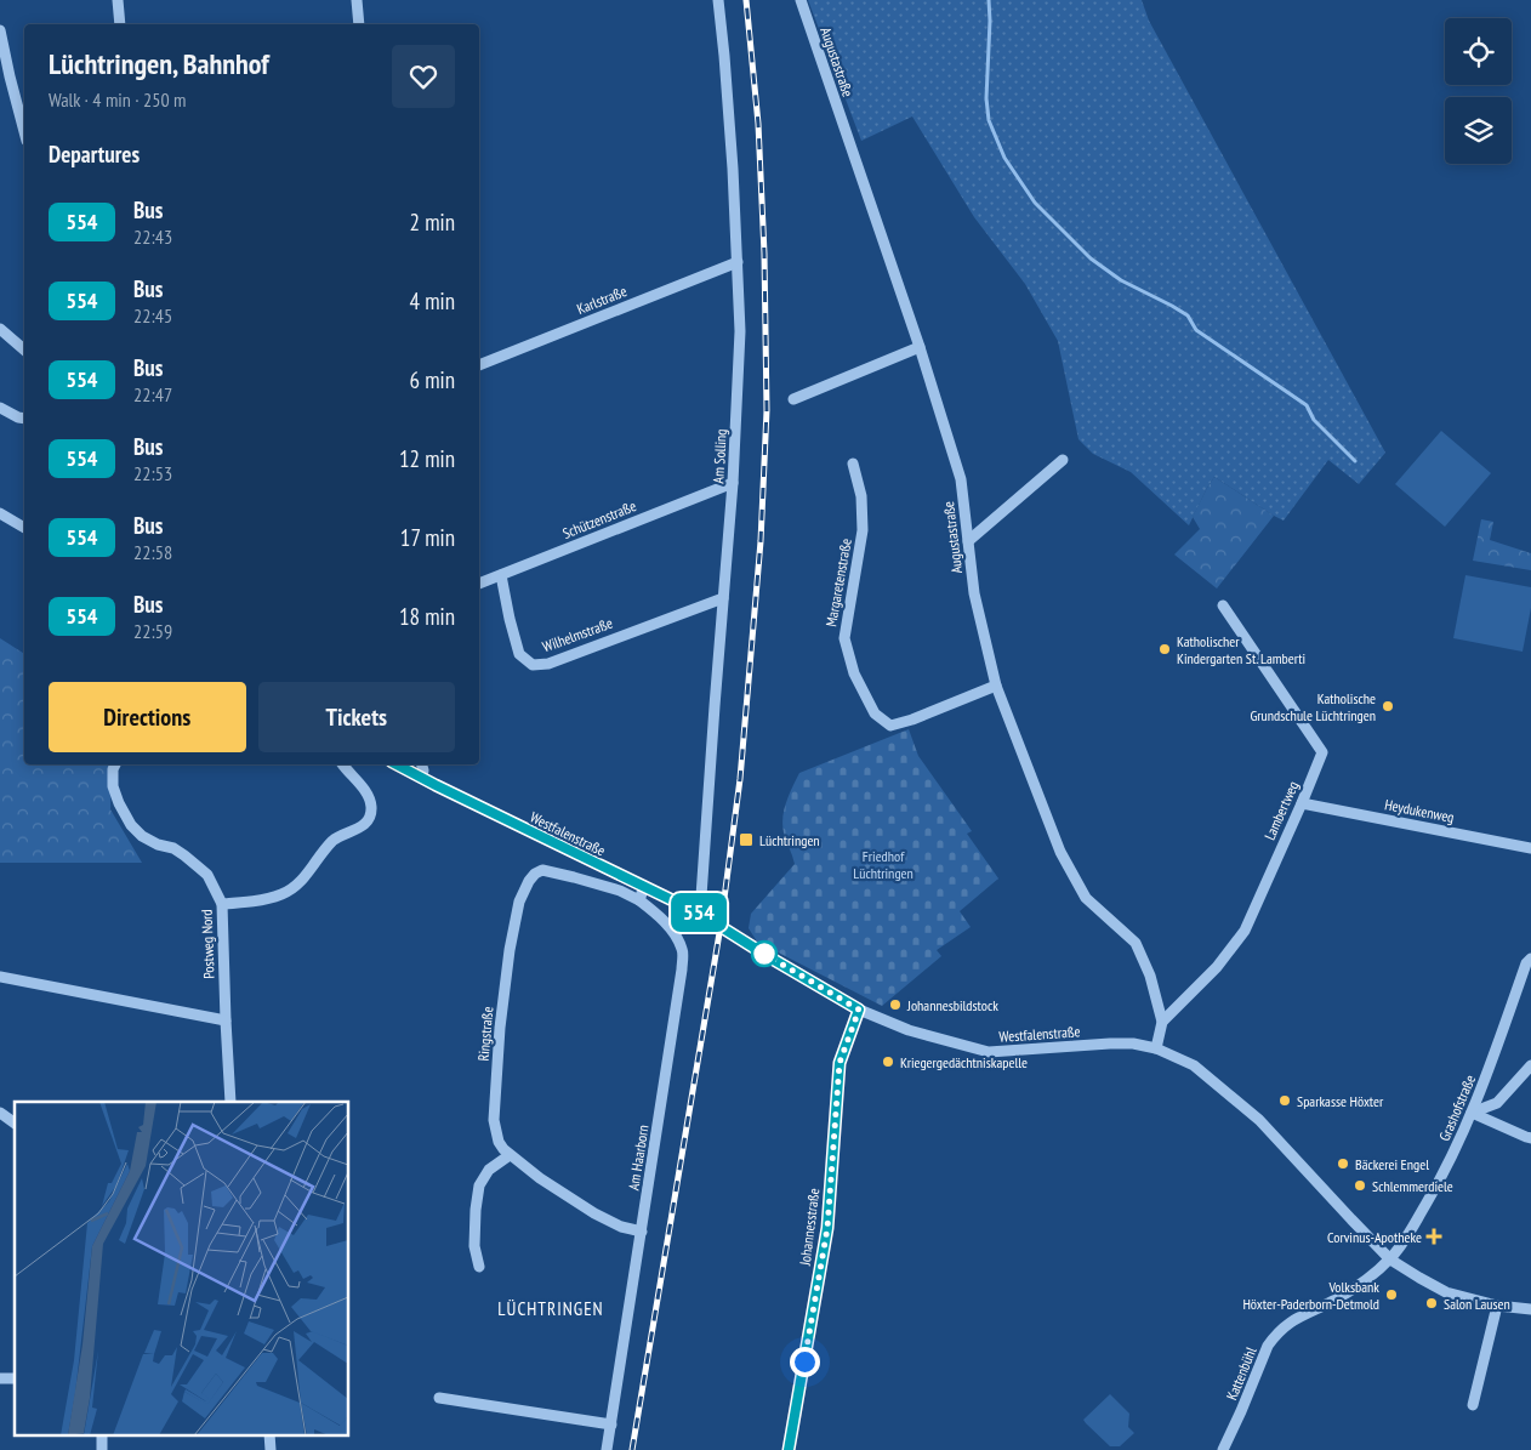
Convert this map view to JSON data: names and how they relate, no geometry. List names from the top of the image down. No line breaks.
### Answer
{"streets":{"street":["Augustastraße","Karlstraße","Am Solling","Schützenstraße","Margaretenstraße","Wilhelmstraße","Lambertweg","Heydukenweg","Westfalenstraße","Postweg Nord","Ringstraße","Grashofstraße","Am Haarborn","Johannesstraße","Kattenbühl"]},"crossings":[["Augustastraße","Margaretenstraße"],["Augustastraße","Lambertweg"],["Augustastraße","Westfalenstraße"],["Karlstraße","Am Solling"],["Am Solling","Schützenstraße"],["Am Solling","Wilhelmstraße"],["Am Solling","Westfalenstraße"],["Schützenstraße","Wilhelmstraße"],["Lambertweg","Heydukenweg"],["Westfalenstraße","Grashofstraße"],["Westfalenstraße","Johannesstraße"],["Westfalenstraße","Kattenbühl"],["Ringstraße","Am Haarborn"],["Grashofstraße","Kattenbühl"]],"districts":["LÜCHTRINGEN"],"parks":["Friedhof Lüchtringen"],"places":{"other":["Katholischer Kindergarten St. Lamberti","Katholische Grundschule Lüchtringen","Johannesbildstock","Kriegergedächtniskapelle","Sparkasse Höxter","Bäckerei Engel","Schlemmerdiele","Volksbank Höxter-Paderborn-Detmold","Salon Lausen"],"transit":["Lüchtringen"],"health":["Corvinus-Apotheke"]},"lines":["bus line 554"],"page":{"on_map":"554","heading":[["Lüchtringen, Bahnhof","Walk · 4 min · 250 m"],"Departures"],"list":[{"mark":"554","name":"Bus","note":"22:43","value":"2 min"},{"mark":"554","name":"Bus","note":"22:45","value":"4 min"},{"mark":"554","name":"Bus","note":"22:47","value":"6 min"},{"mark":"554","name":"Bus","note":"22:53","value":"12 min"},{"mark":"554","name":"Bus","note":"22:58","value":"17 min"},{"mark":"554","name":"Bus","note":"22:59","value":"18 min"}],"buttons":["Directions","Tickets"]}}
